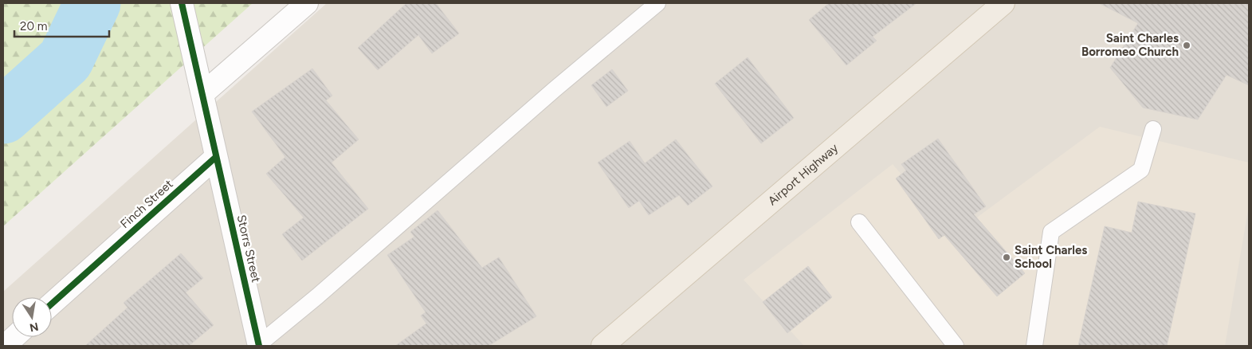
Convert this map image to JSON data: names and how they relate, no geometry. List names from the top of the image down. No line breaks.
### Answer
{"streets":{"main road":["Airport Highway"],"street":["Finch Street","Storrs Street"]},"crossings":[["Finch Street","Storrs Street"]],"places":["Saint Charles Borromeo Church","Saint Charles School"],"scale_bar":"20 m","north":"bottom"}
